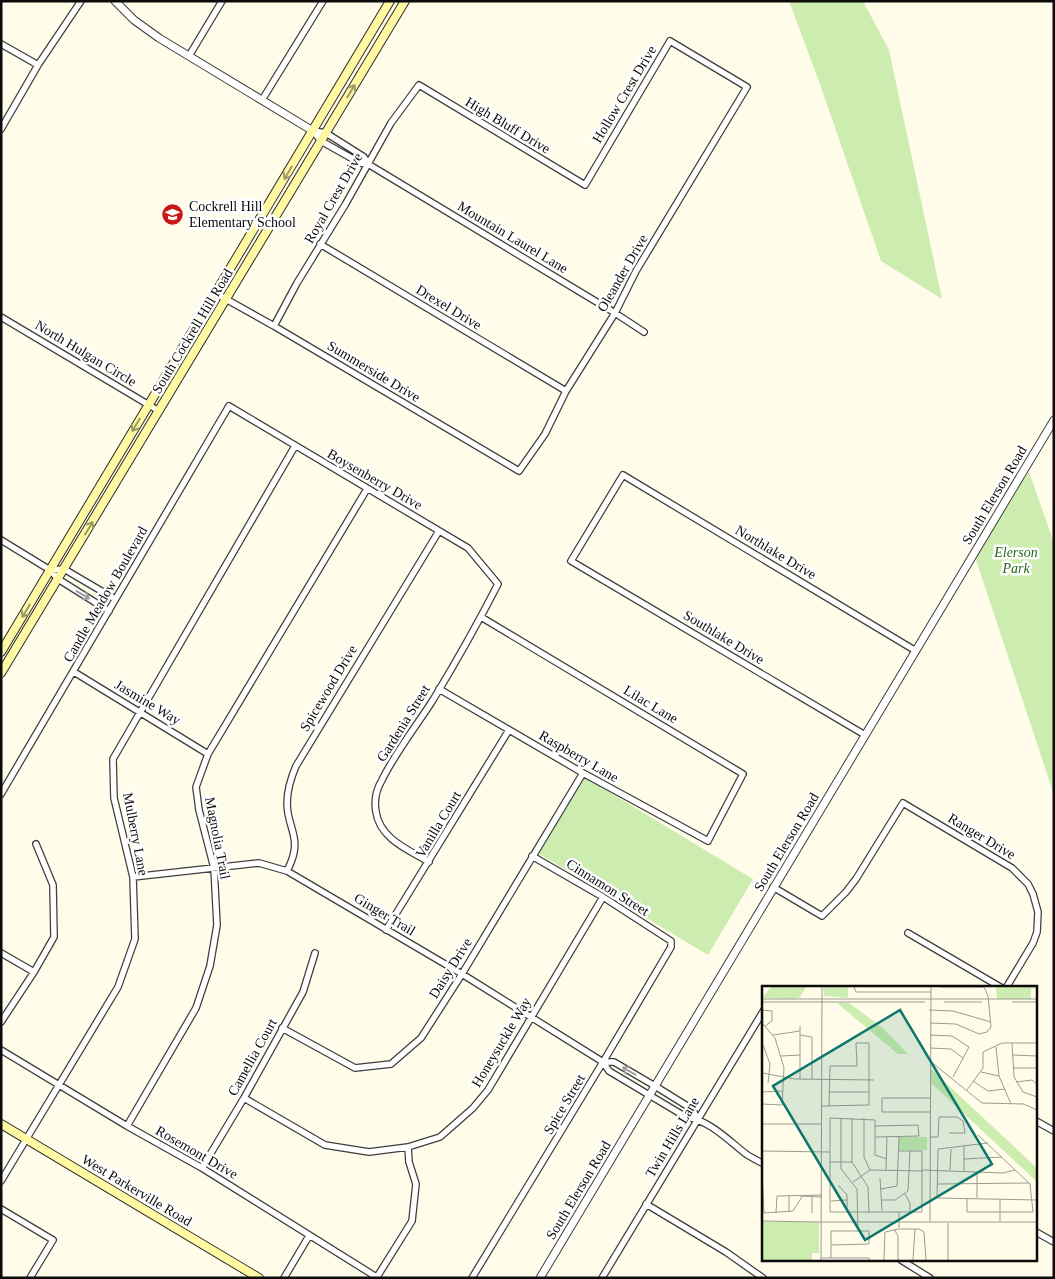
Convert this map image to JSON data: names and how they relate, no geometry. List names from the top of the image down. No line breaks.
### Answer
{"streets":{"main road":["South Cockrell Hill Road","West Parkerville Road"],"street":["Hollow Crest Drive","High Bluff Drive","Royal Crest Drive","Mountain Laurel Lane","Oleander Drive","Drexel Drive","North Hulgan Circle","Summerside Drive","Boysenberry Drive","South Elerson Road","Northlake Drive","Candle Meadow Boulevard","Southlake Drive","Spicewood Drive","Jasmine Way","Lilac Lane","Gardenia Street","Raspberry Lane","Vanilla Court","Mulberry Lane","Ranger Drive","Magnolia Trail","Cinnamon Street","Ginger Trail","Daisy Drive","Honeysuckle Way","Camellia Court","Spice Street","Twin Hills Lane","Rosemont Drive"]},"crossings":[["Hollow Crest Drive","High Bluff Drive"],["Hollow Crest Drive","Oleander Drive"],["High Bluff Drive","Royal Crest Drive"],["Royal Crest Drive","Mountain Laurel Lane"],["Royal Crest Drive","Drexel Drive"],["Royal Crest Drive","Summerside Drive"],["Mountain Laurel Lane","Oleander Drive"],["Mountain Laurel Lane","South Cockrell Hill Road"],["Oleander Drive","Drexel Drive"],["Oleander Drive","Summerside Drive"],["South Cockrell Hill Road","North Hulgan Circle"],["South Cockrell Hill Road","Summerside Drive"],["Boysenberry Drive","Candle Meadow Boulevard"],["Boysenberry Drive","Spicewood Drive"],["Boysenberry Drive","Gardenia Street"],["Boysenberry Drive","Mulberry Lane"],["Boysenberry Drive","Magnolia Trail"],["South Elerson Road","Northlake Drive"],["South Elerson Road","Southlake Drive"],["South Elerson Road","Ranger Drive"],["South Elerson Road","Ginger Trail"],["Northlake Drive","Southlake Drive"],["Candle Meadow Boulevard","Jasmine Way"],["Spicewood Drive","Ginger Trail"],["Jasmine Way","Mulberry Lane"],["Jasmine Way","Magnolia Trail"],["Lilac Lane","Gardenia Street"],["Lilac Lane","Raspberry Lane"],["Gardenia Street","Raspberry Lane"],["Gardenia Street","Vanilla Court"],["Raspberry Lane","Vanilla Court"],["Raspberry Lane","Daisy Drive"],["Vanilla Court","Ginger Trail"],["Mulberry Lane","Ginger Trail"],["Mulberry Lane","Rosemont Drive"],["Mulberry Lane","West Parkerville Road"],["Magnolia Trail","Ginger Trail"],["Magnolia Trail","Rosemont Drive"],["Cinnamon Street","Daisy Drive"],["Cinnamon Street","Honeysuckle Way"],["Cinnamon Street","Spice Street"],["Ginger Trail","Daisy Drive"],["Ginger Trail","Honeysuckle Way"],["Ginger Trail","Spice Street"],["Ginger Trail","Twin Hills Lane"],["Daisy Drive","Camellia Court"],["Honeysuckle Way","Camellia Court"],["Camellia Court","Rosemont Drive"]],"parks":["Elerson Park"],"places":{"school or university":["Cockrell Hill Elementary School"]}}
